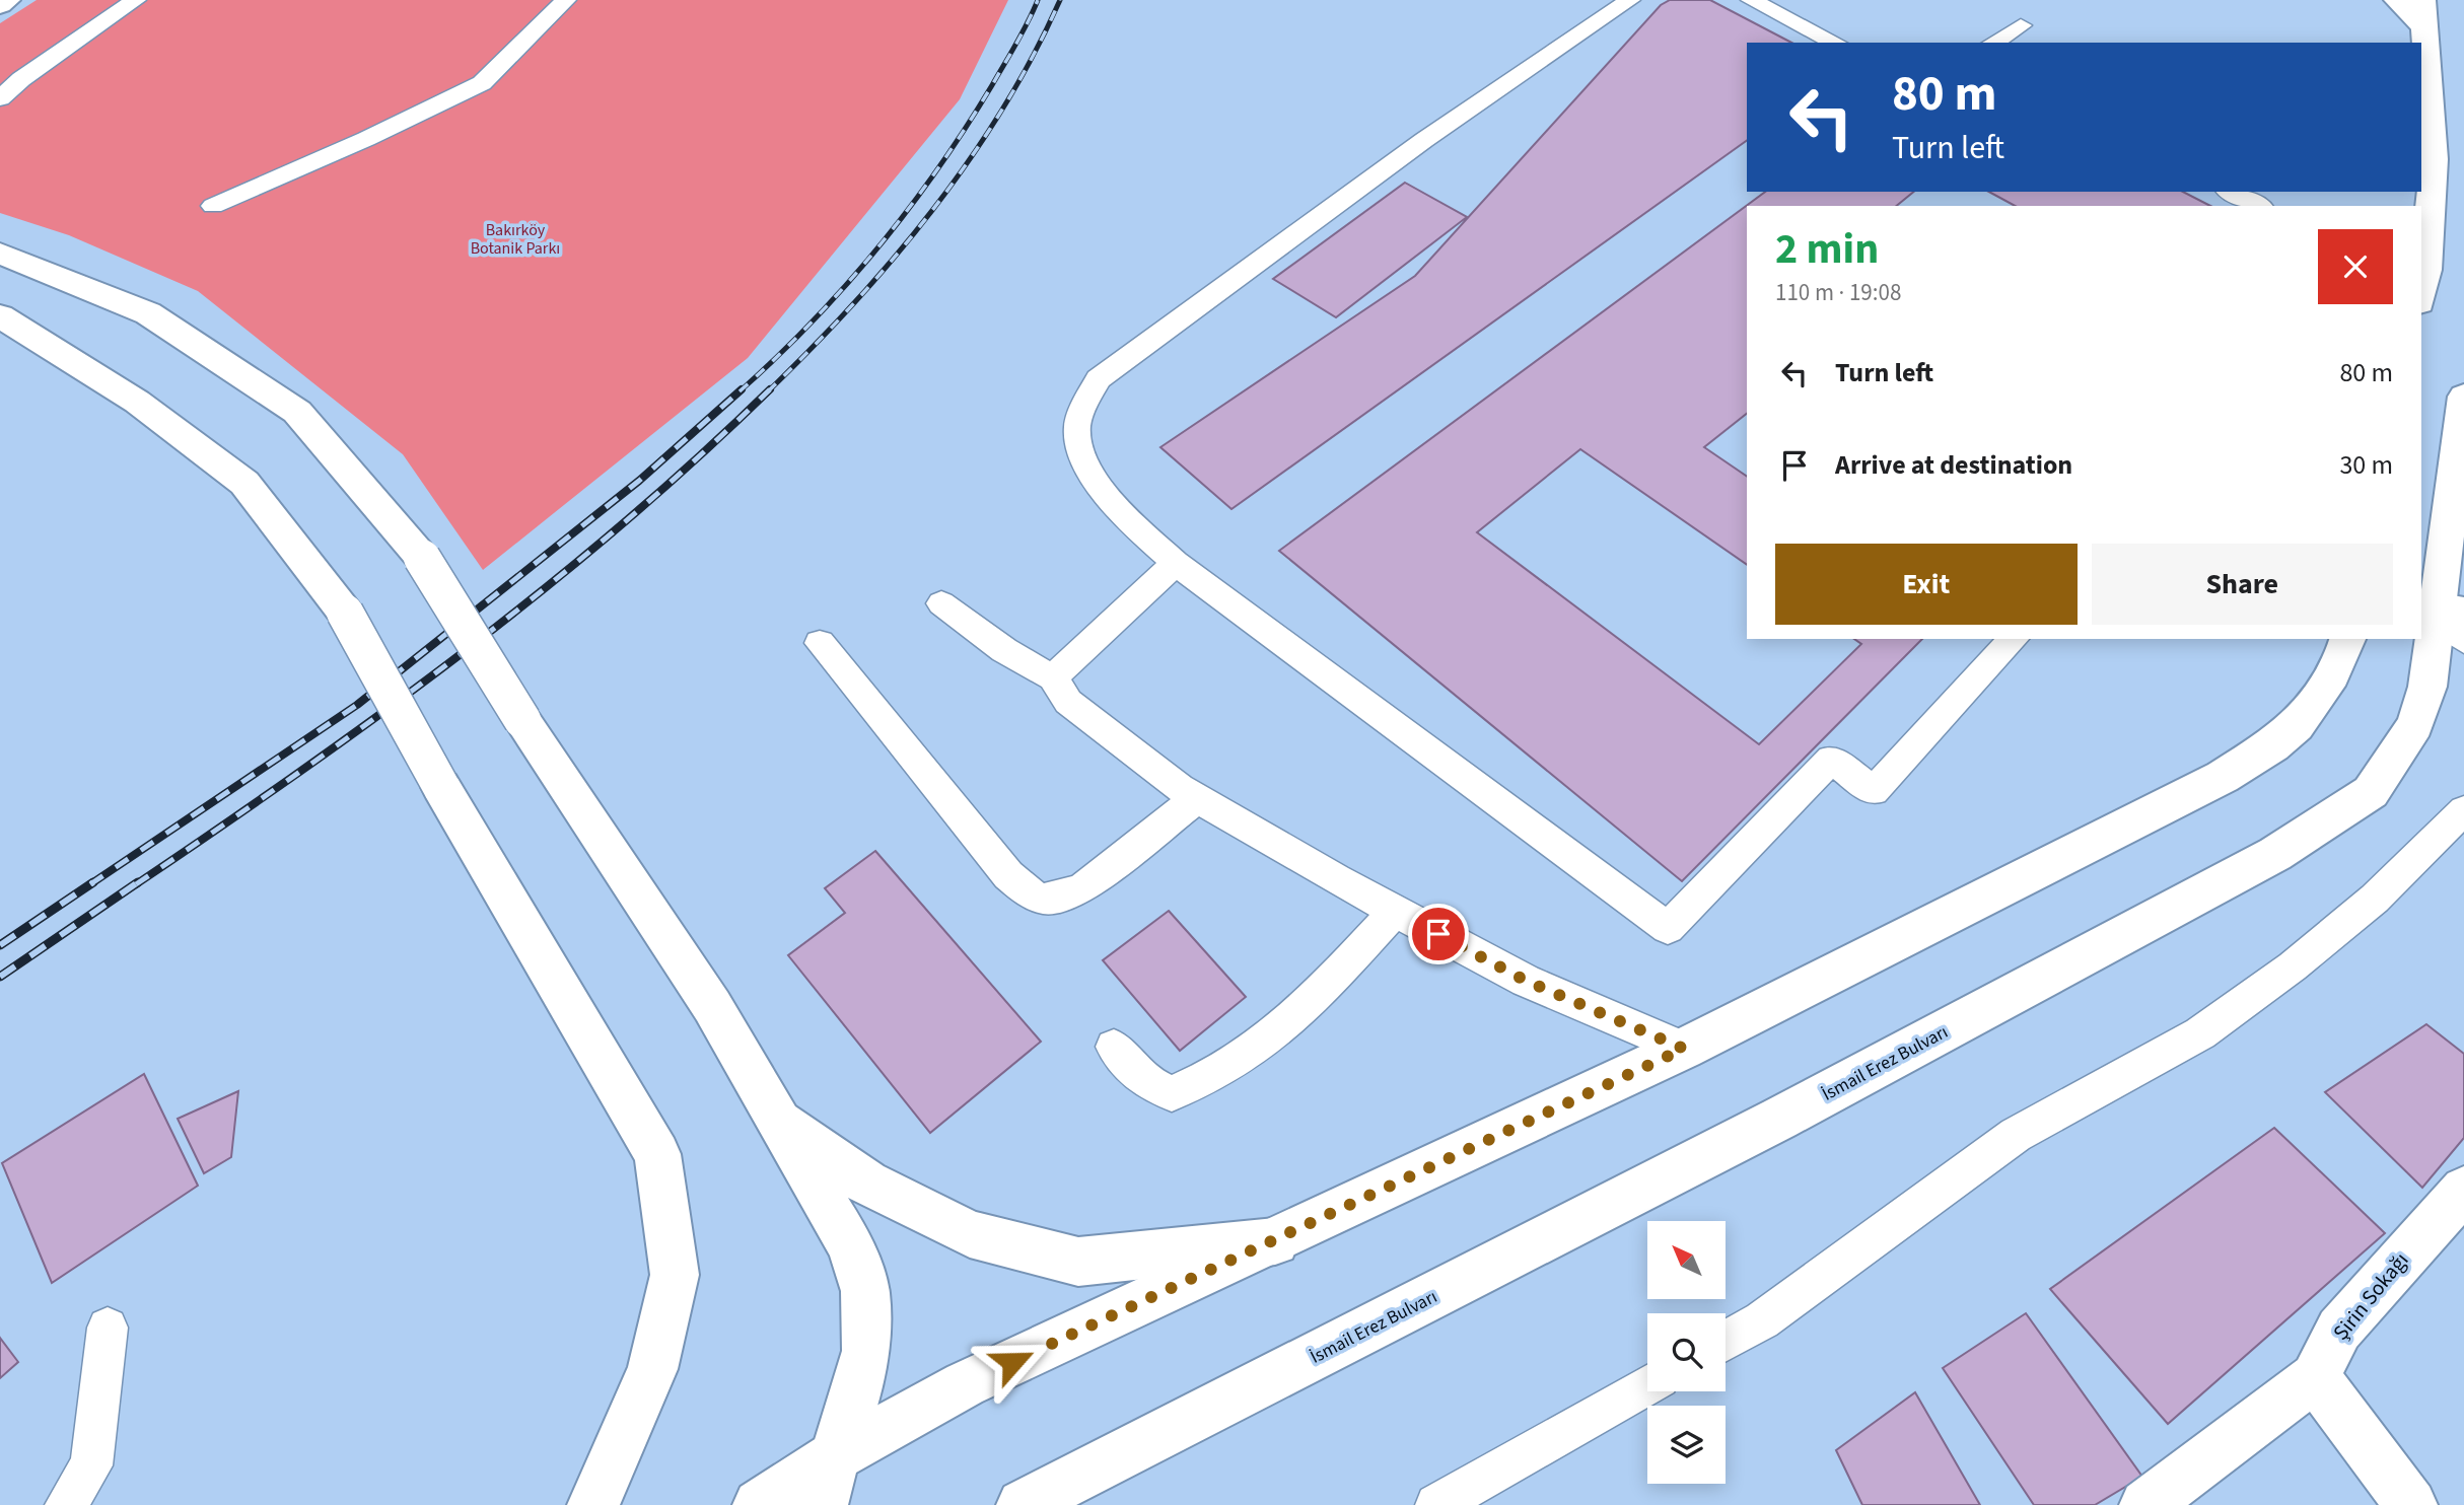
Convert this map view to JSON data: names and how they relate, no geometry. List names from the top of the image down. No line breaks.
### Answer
{"streets":{"street":["İsmail Erez Bulvarı","Şirin Sokağı"]},"parks":["Bakırköy Botanik Parkı"],"north":"top left","page":{"turn":["80 m","Turn left"],"heading":["2 min","110 m · 19:08"],"list":[{"name":"Turn left","value":"80 m"},{"name":"Arrive at destination","value":"30 m"}],"buttons":["Exit","Share"]}}
